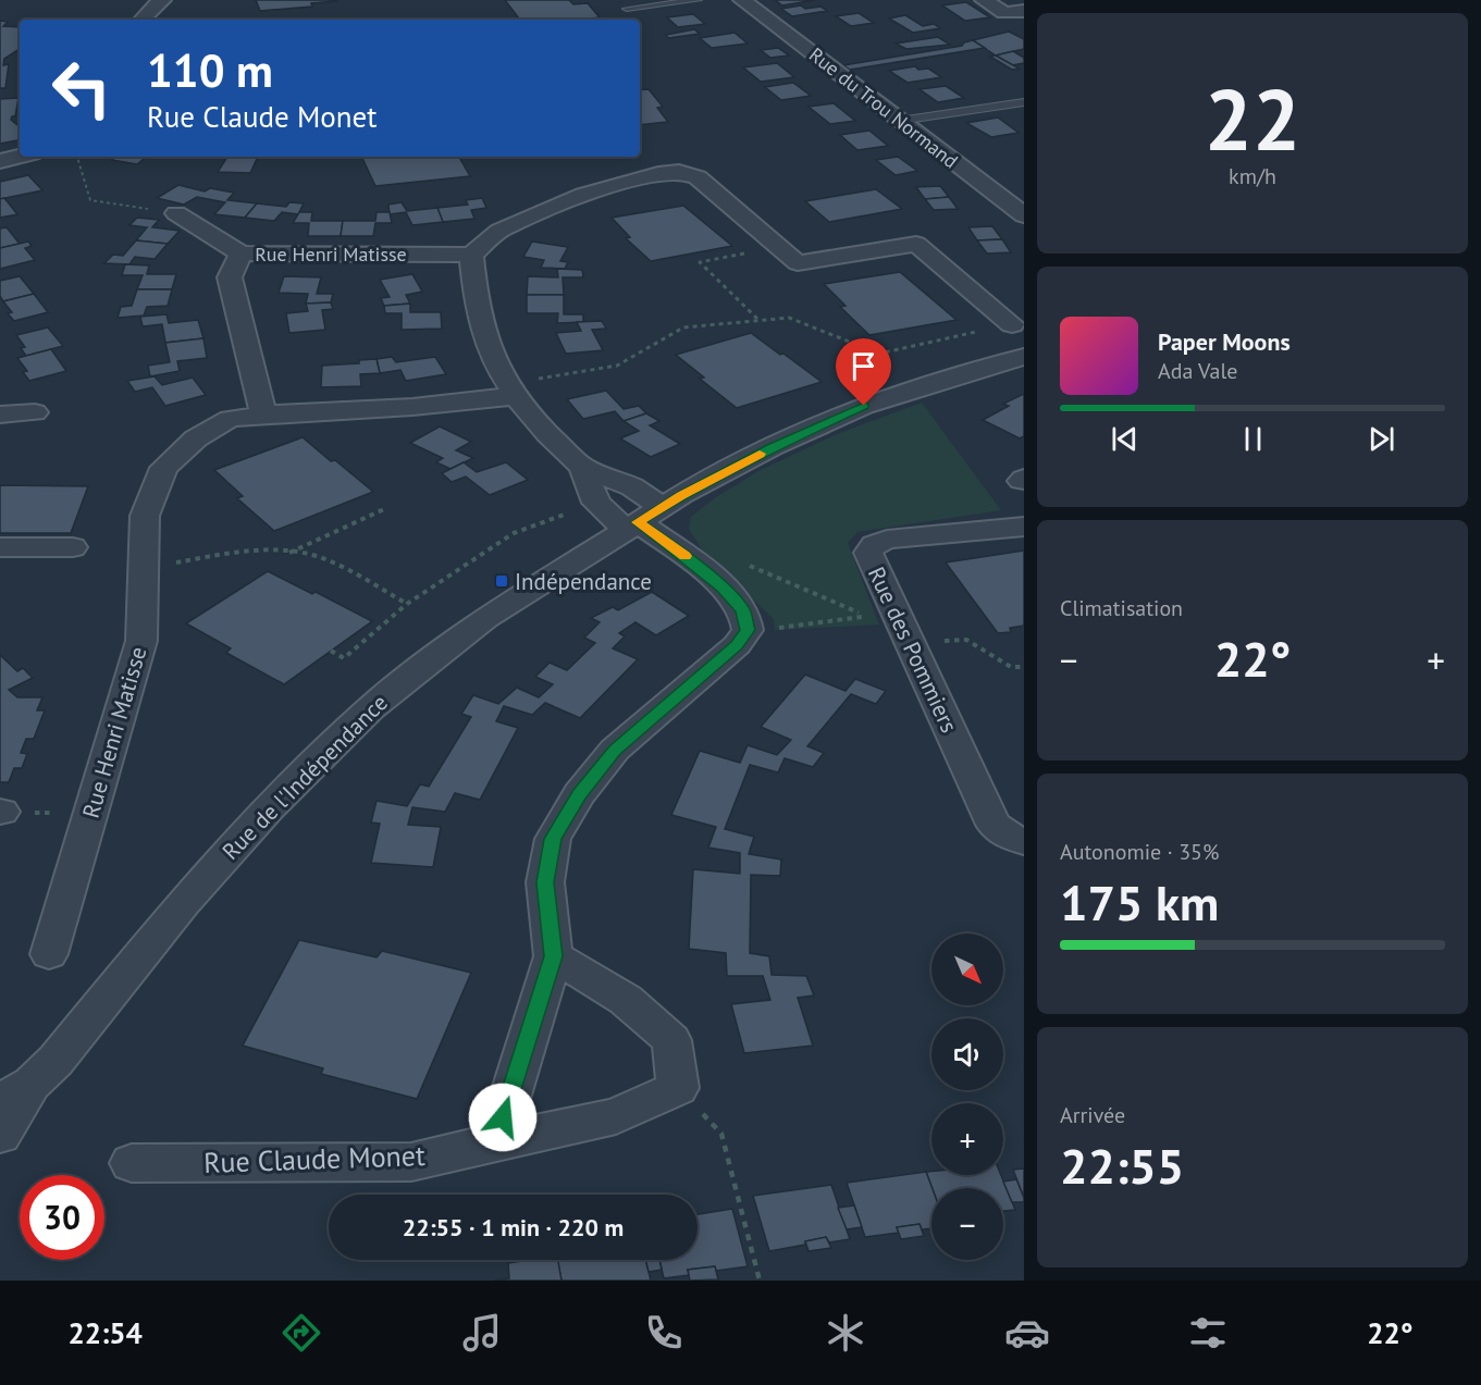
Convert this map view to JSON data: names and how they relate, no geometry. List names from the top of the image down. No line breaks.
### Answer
{"streets":{"street":["Rue du Trou Normand","Rue Henri Matisse","Rue des Pommiers","Rue de l'Indépendance","Rue Claude Monet"]},"places":{"transit":["Indépendance"]},"north":"bottom right","page":{"tile":[["22","km/h"],"Climatisation",["Autonomie · 35%","175 km"],["Arrivée","22:55"]],"turn":["110 m","Rue Claude Monet"],"song":["Paper Moons","Ada Vale"],"heat":["−","22°","+"],"map_buttons":["+","−"],"limit":"30","trip":"22:55 · 1 min · 220 m","tabs":["22:54","22°"]}}
